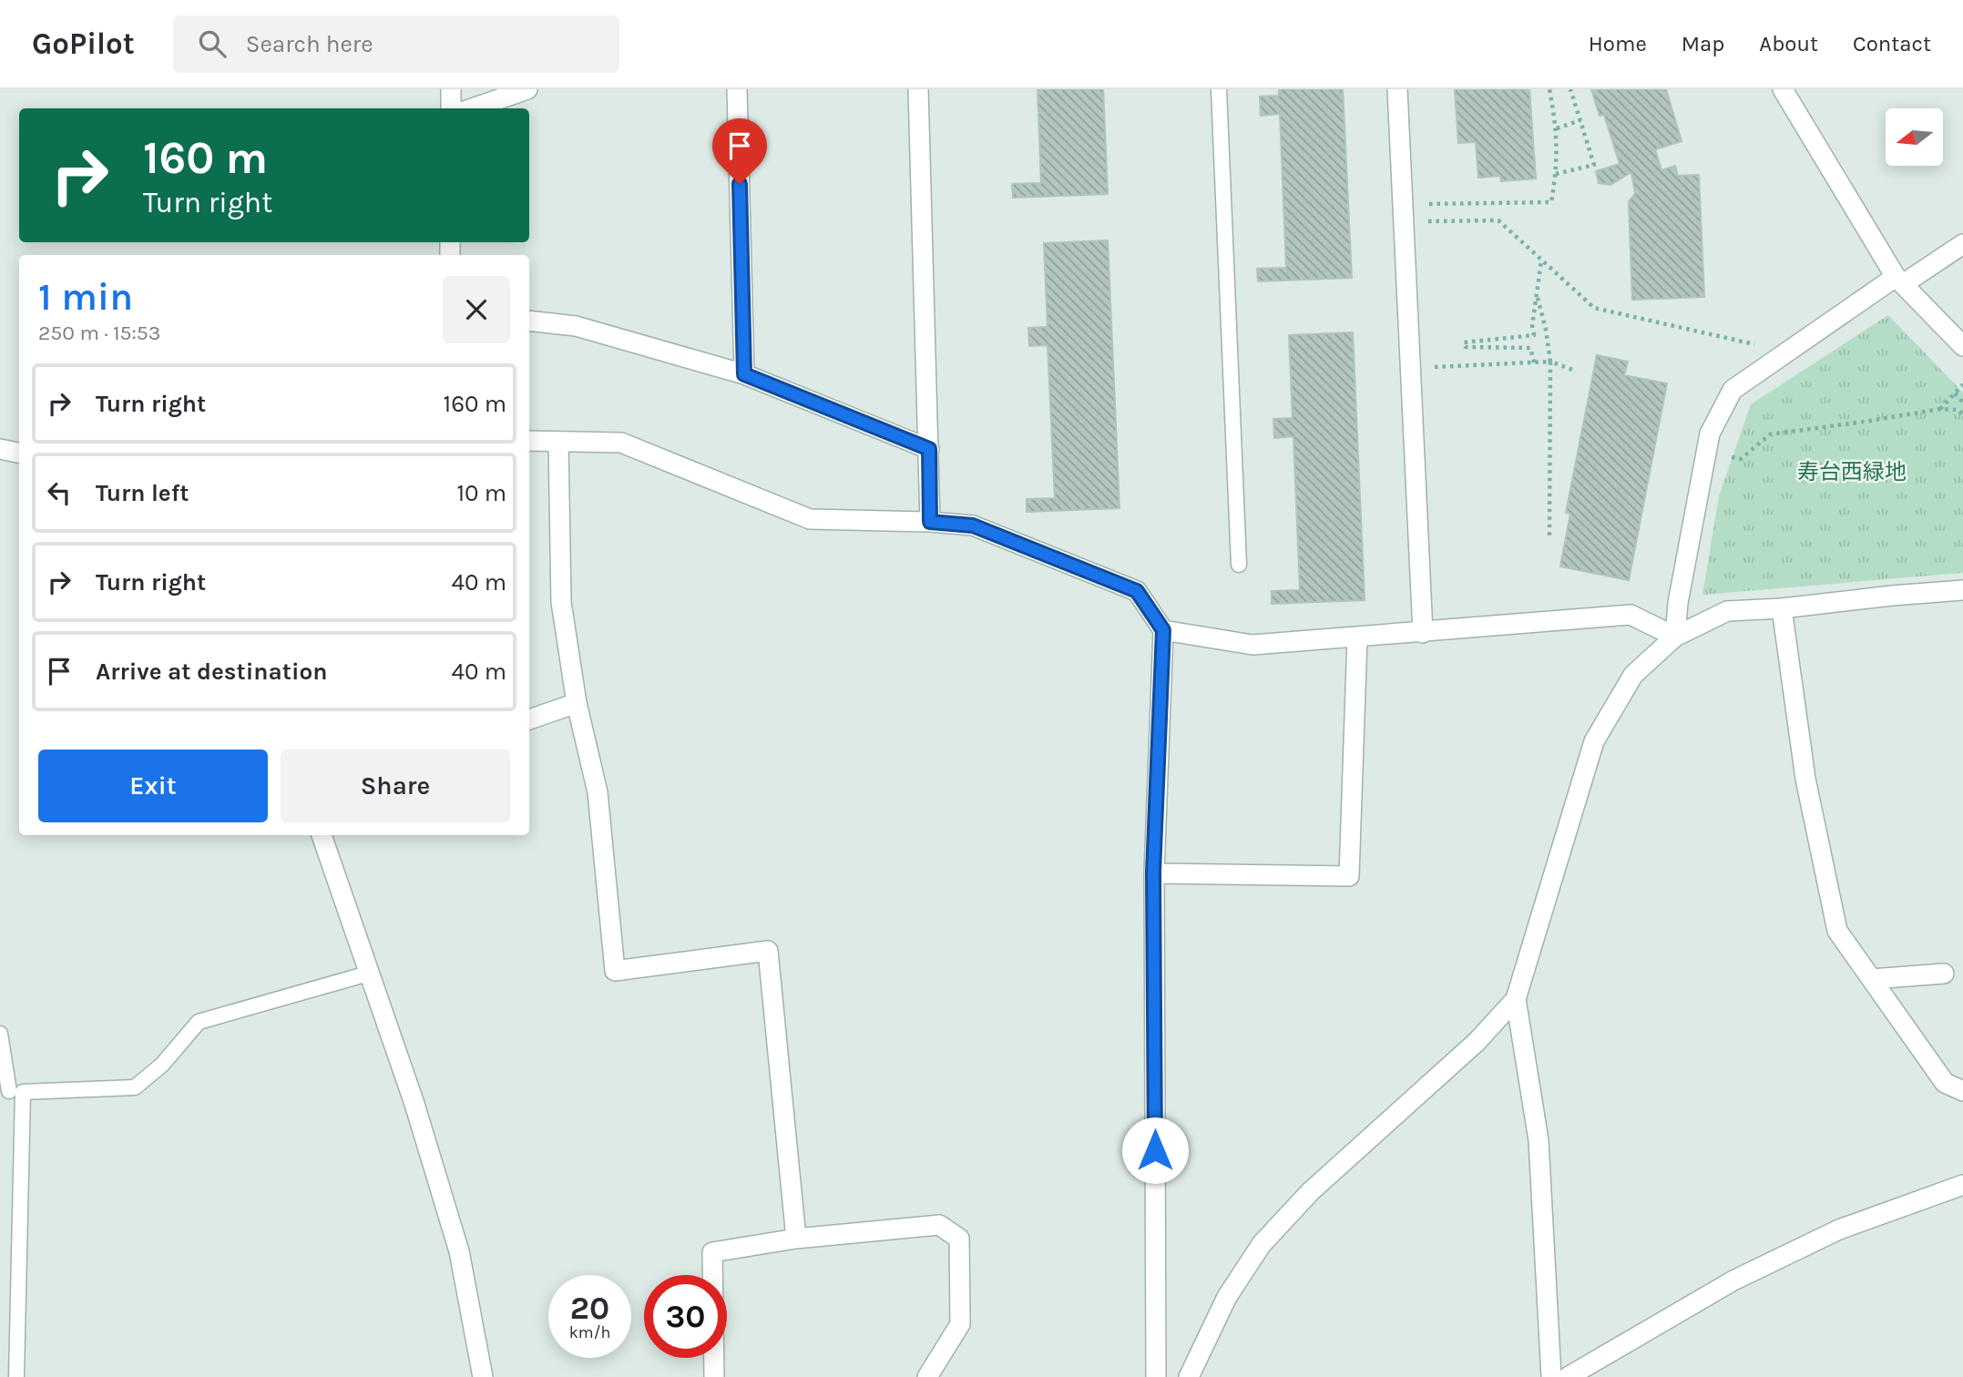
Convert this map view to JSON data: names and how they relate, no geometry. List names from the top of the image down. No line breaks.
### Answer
{"parks":["寿台西緑地"],"north":"left","page":{"header":"GoPilot","search":"Search here","nav":["Home","Map","About","Contact"],"turn":["160 m","Turn right"],"heading":["1 min","250 m · 15:53"],"list":[{"name":"Turn right","value":"160 m"},{"name":"Turn left","value":"10 m"},{"name":"Turn right","value":"40 m"},{"name":"Arrive at destination","value":"40 m"}],"buttons":["Exit","Share"],"speed":"20 km/h","limit":"30"}}
